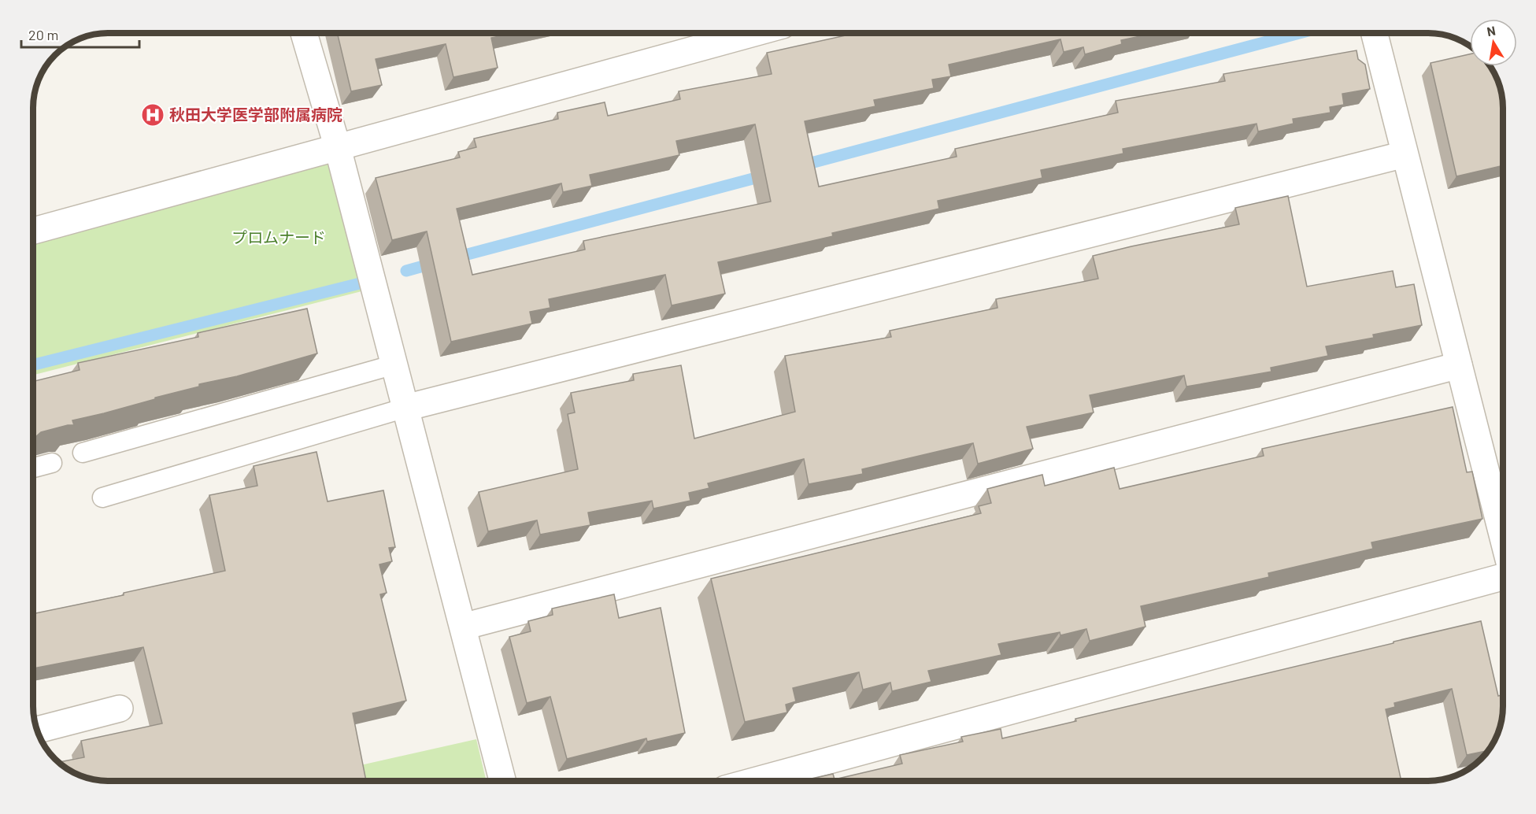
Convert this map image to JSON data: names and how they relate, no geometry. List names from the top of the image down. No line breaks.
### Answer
{"parks":["プロムナード"],"places":{"hospital":["秋田大学医学部附属病院"]},"scale_bar":"20 m","north":"top"}
